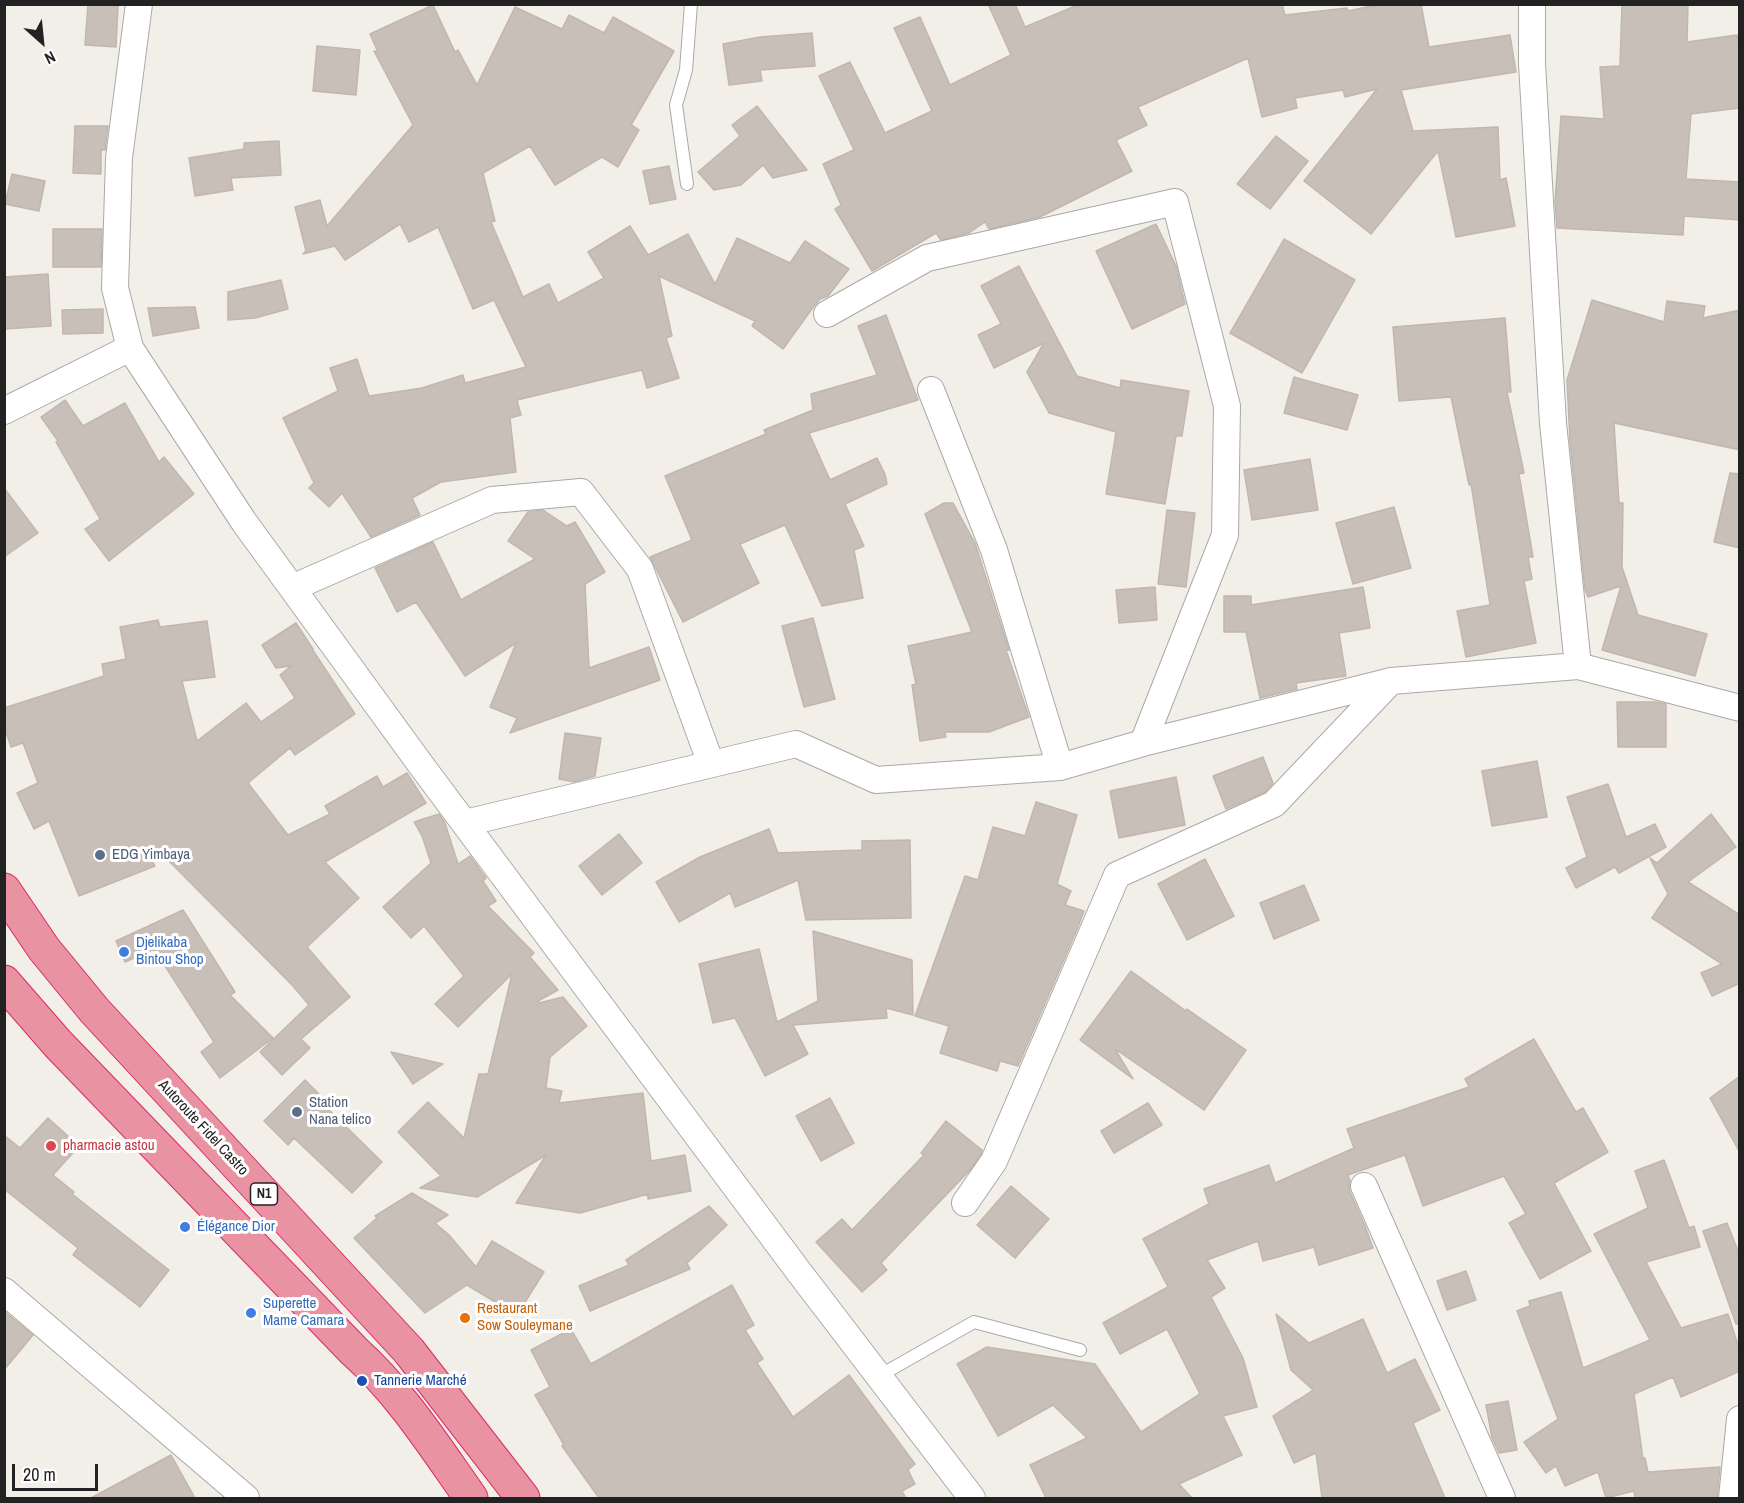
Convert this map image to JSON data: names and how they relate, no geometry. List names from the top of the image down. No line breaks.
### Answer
{"streets":{"highway":["Autoroute Fidel Castro","N1"]},"places":["EDG Yimbaya","Djelikaba Bintou Shop","Station Nana telico","pharmacie astou","Élégance Dior","Superette Mame Camara","Restaurant Sow Souleymane","Tannerie Marché"],"scale_bar":"20 m","north":"bottom right"}
